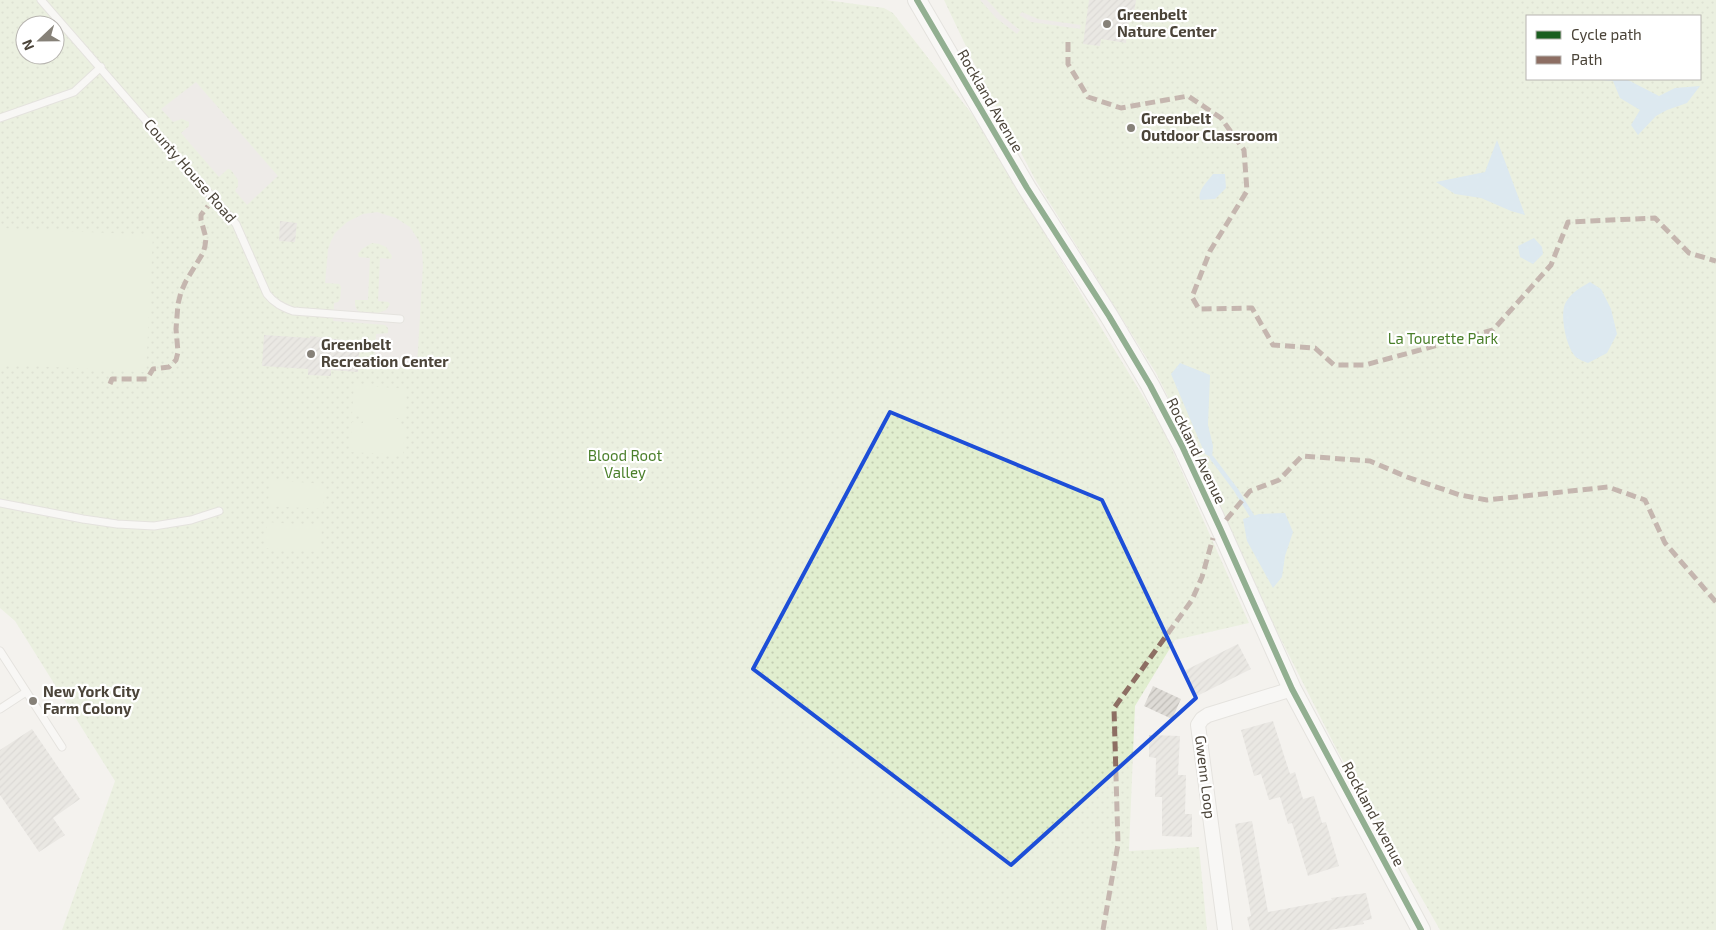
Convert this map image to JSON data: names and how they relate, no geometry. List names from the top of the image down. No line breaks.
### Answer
{"streets":{"street":["Rockland Avenue","Gwenn Loop"],"lane":["County House Road"]},"crossings":[["Rockland Avenue","Gwenn Loop"]],"parks":["La Tourette Park","Blood Root Valley"],"places":["Greenbelt Nature Center","Greenbelt Outdoor Classroom","Greenbelt Recreation Center","New York City Farm Colony"],"legend":["Cycle path","Path"],"north":"left"}
